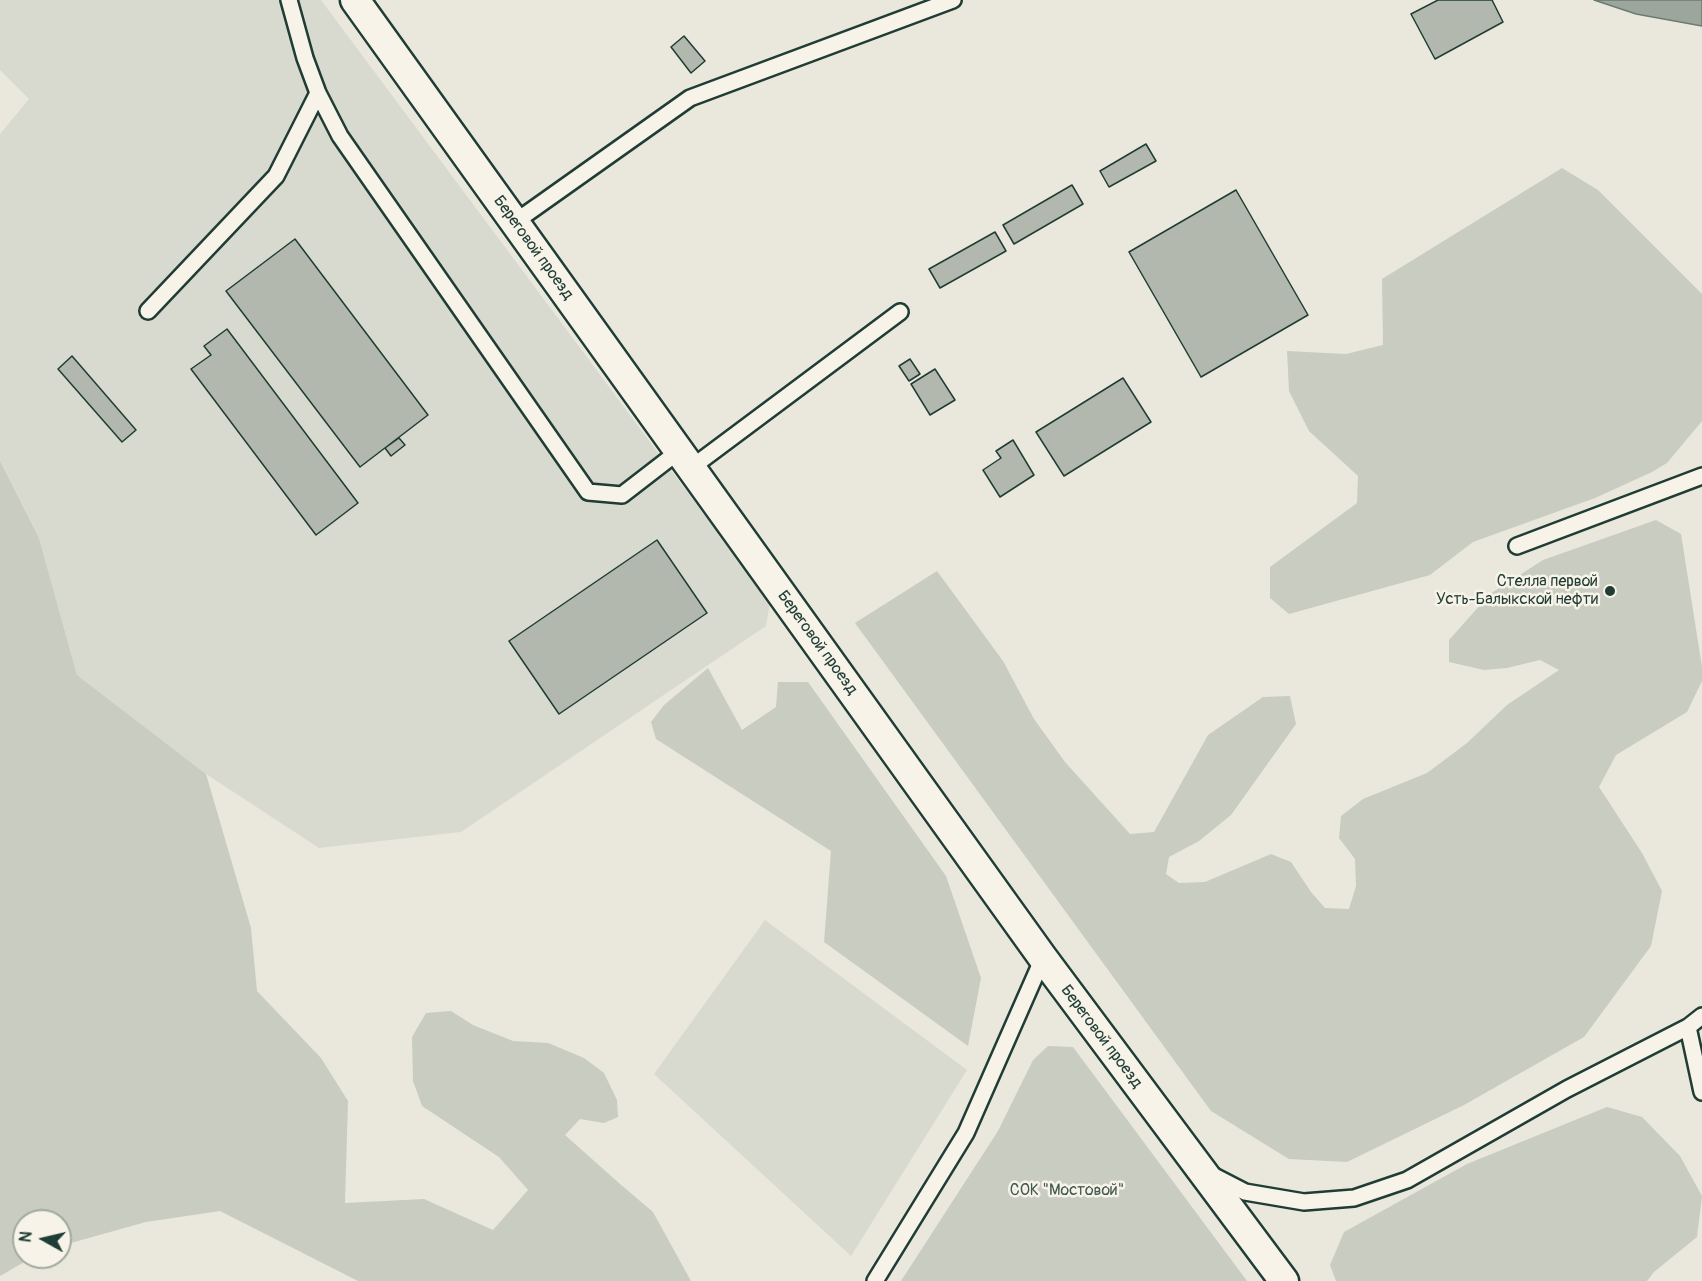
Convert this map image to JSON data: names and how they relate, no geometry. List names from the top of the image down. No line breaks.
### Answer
{"streets":{"street":["Береговой проезд"]},"parks":["СОК \"Мостовой\""],"places":["Стелла первой Усть-Балыкской нефти"],"north":"left"}
